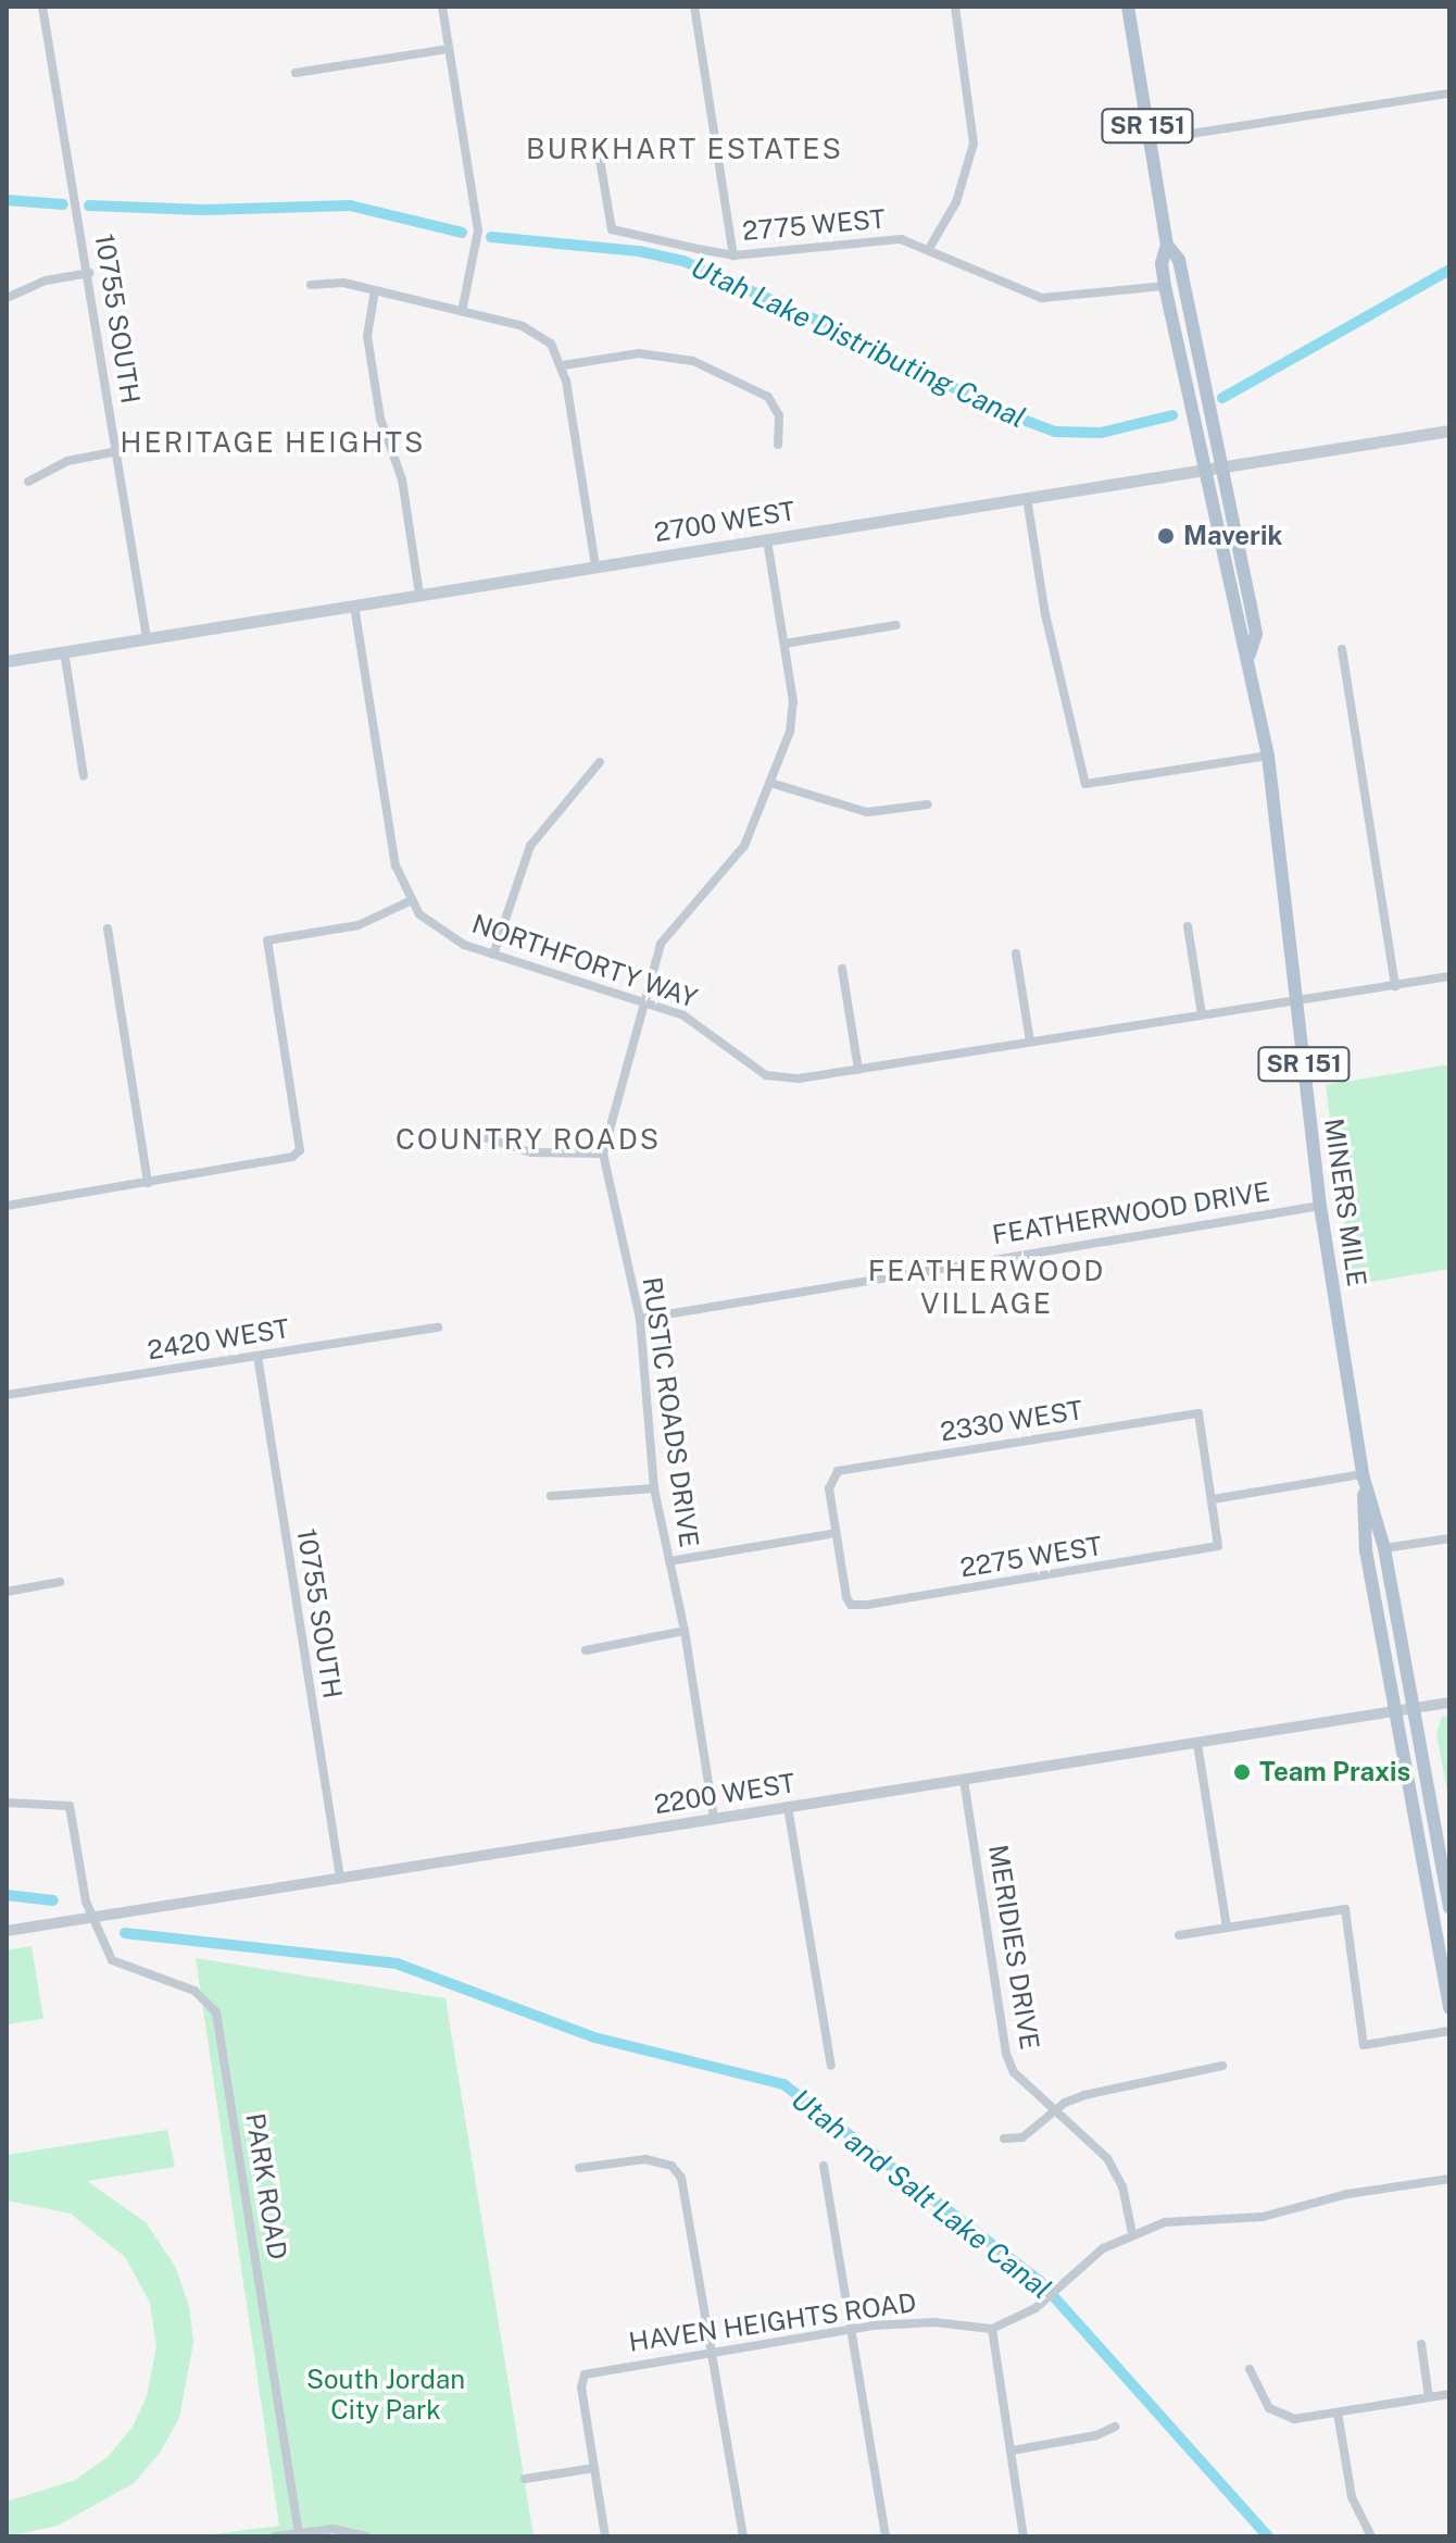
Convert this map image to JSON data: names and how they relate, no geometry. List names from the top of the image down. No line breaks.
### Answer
{"streets":{"main road":["SR 151","2700 WEST","MINERS MILE"],"street":["2775 WEST","10755 SOUTH","NORTHFORTY WAY","FEATHERWOOD DRIVE","2420 WEST","RUSTIC ROADS DRIVE","2330 WEST","2275 WEST","2200 WEST","MERIDIES DRIVE","PARK ROAD","HAVEN HEIGHTS ROAD"]},"crossings":[["SR 151","2775 WEST"],["SR 151","2700 WEST"],["SR 151","MINERS MILE"],["SR 151","2200 WEST"],["10755 SOUTH","2700 WEST"],["10755 SOUTH","2420 WEST"],["10755 SOUTH","2200 WEST"],["2700 WEST","NORTHFORTY WAY"],["2700 WEST","RUSTIC ROADS DRIVE"],["NORTHFORTY WAY","MINERS MILE"],["NORTHFORTY WAY","RUSTIC ROADS DRIVE"],["MINERS MILE","FEATHERWOOD DRIVE"],["MINERS MILE","2200 WEST"],["FEATHERWOOD DRIVE","RUSTIC ROADS DRIVE"],["RUSTIC ROADS DRIVE","2200 WEST"],["2330 WEST","2275 WEST"],["2200 WEST","MERIDIES DRIVE"],["2200 WEST","PARK ROAD"]],"districts":["BURKHART ESTATES","HERITAGE HEIGHTS","COUNTRY ROADS","FEATHERWOOD VILLAGE"],"water":["Utah Lake Distributing Canal","Utah and Salt Lake Canal"],"parks":["South Jordan City Park"],"places":["Maverik","Team Praxis"]}
